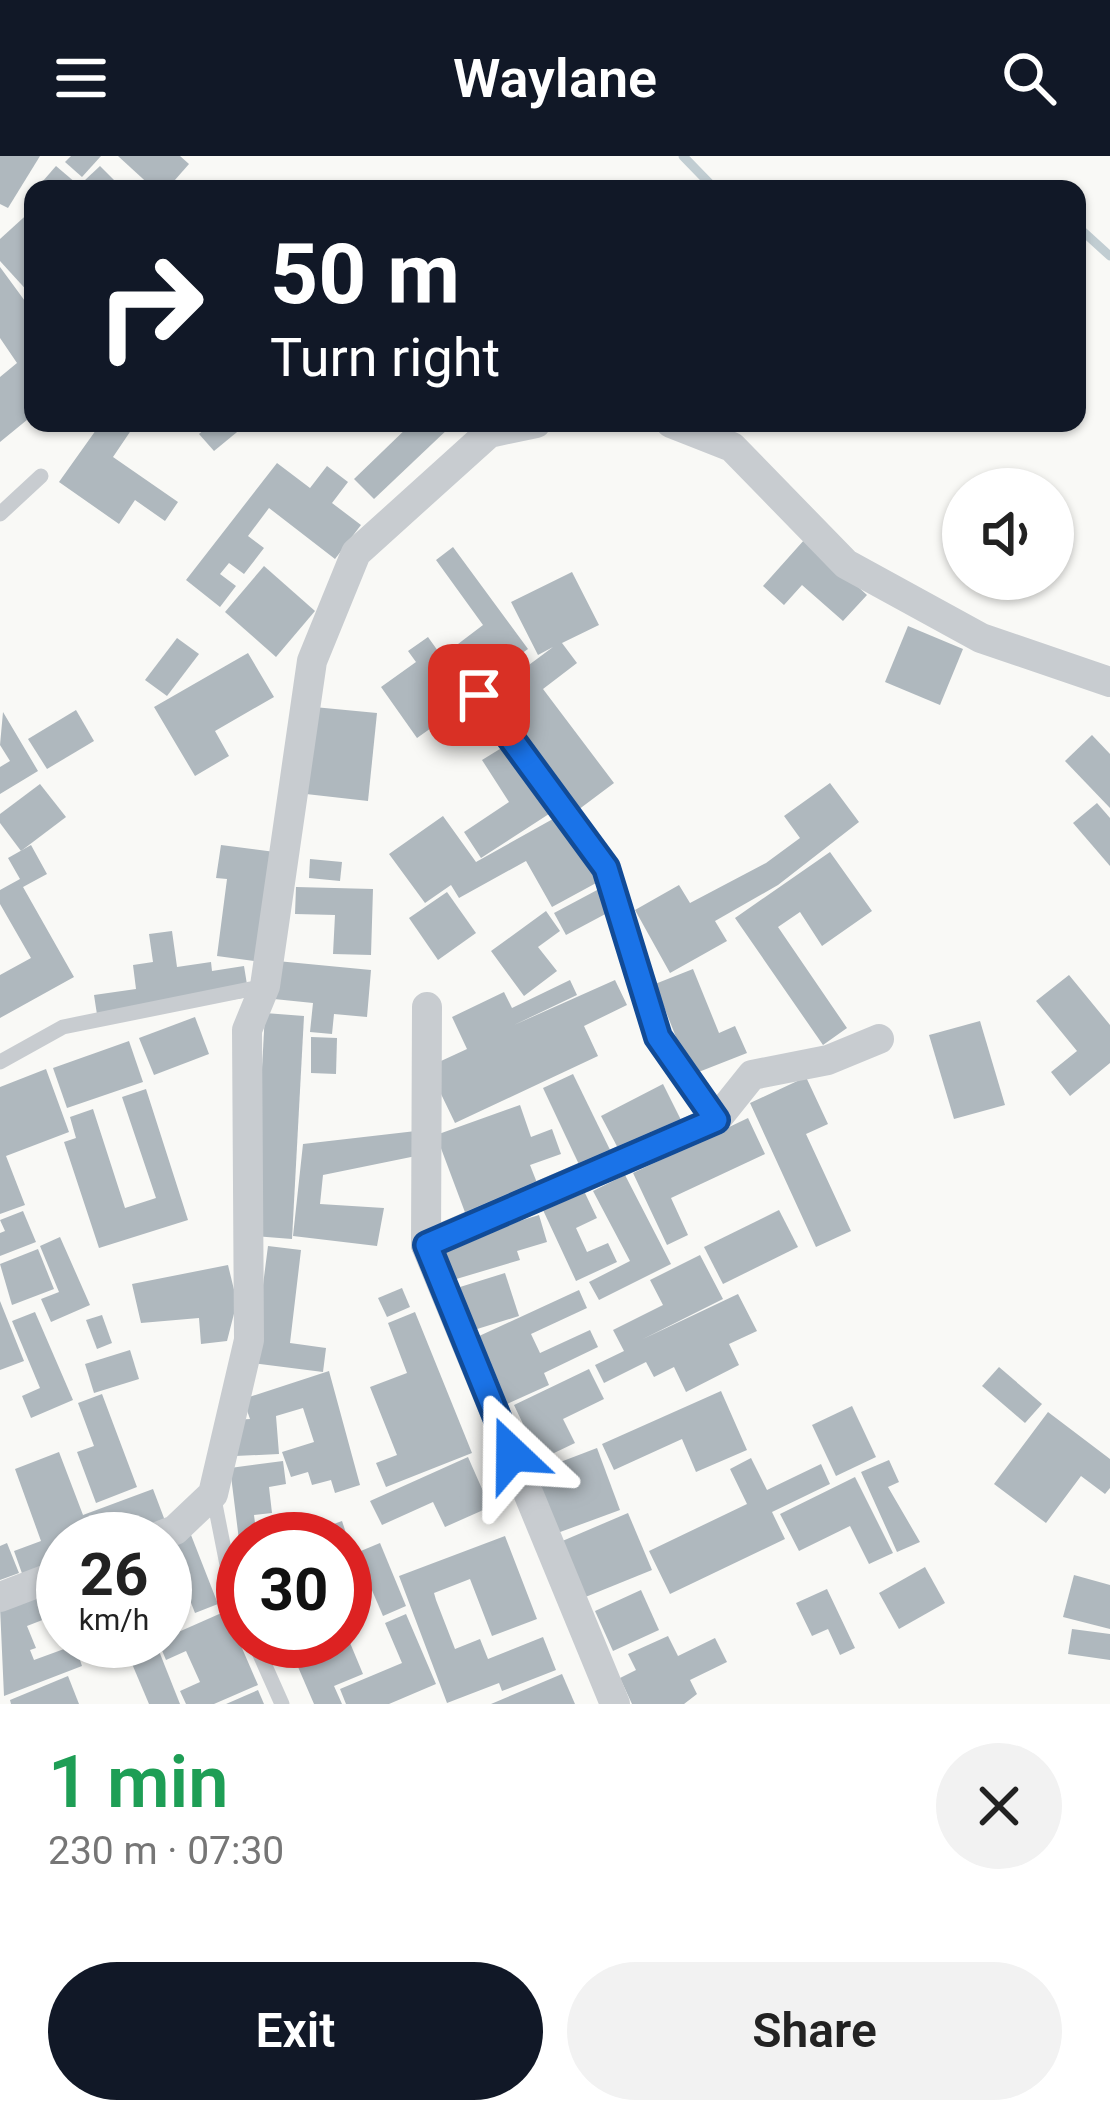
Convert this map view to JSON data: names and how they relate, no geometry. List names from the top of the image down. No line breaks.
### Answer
{"page":{"header":"Waylane","turn":["50 m","Turn right"],"speed":"26 km/h","limit":"30","heading":["1 min","230 m · 07:30"],"buttons":["Exit","Share"]}}
